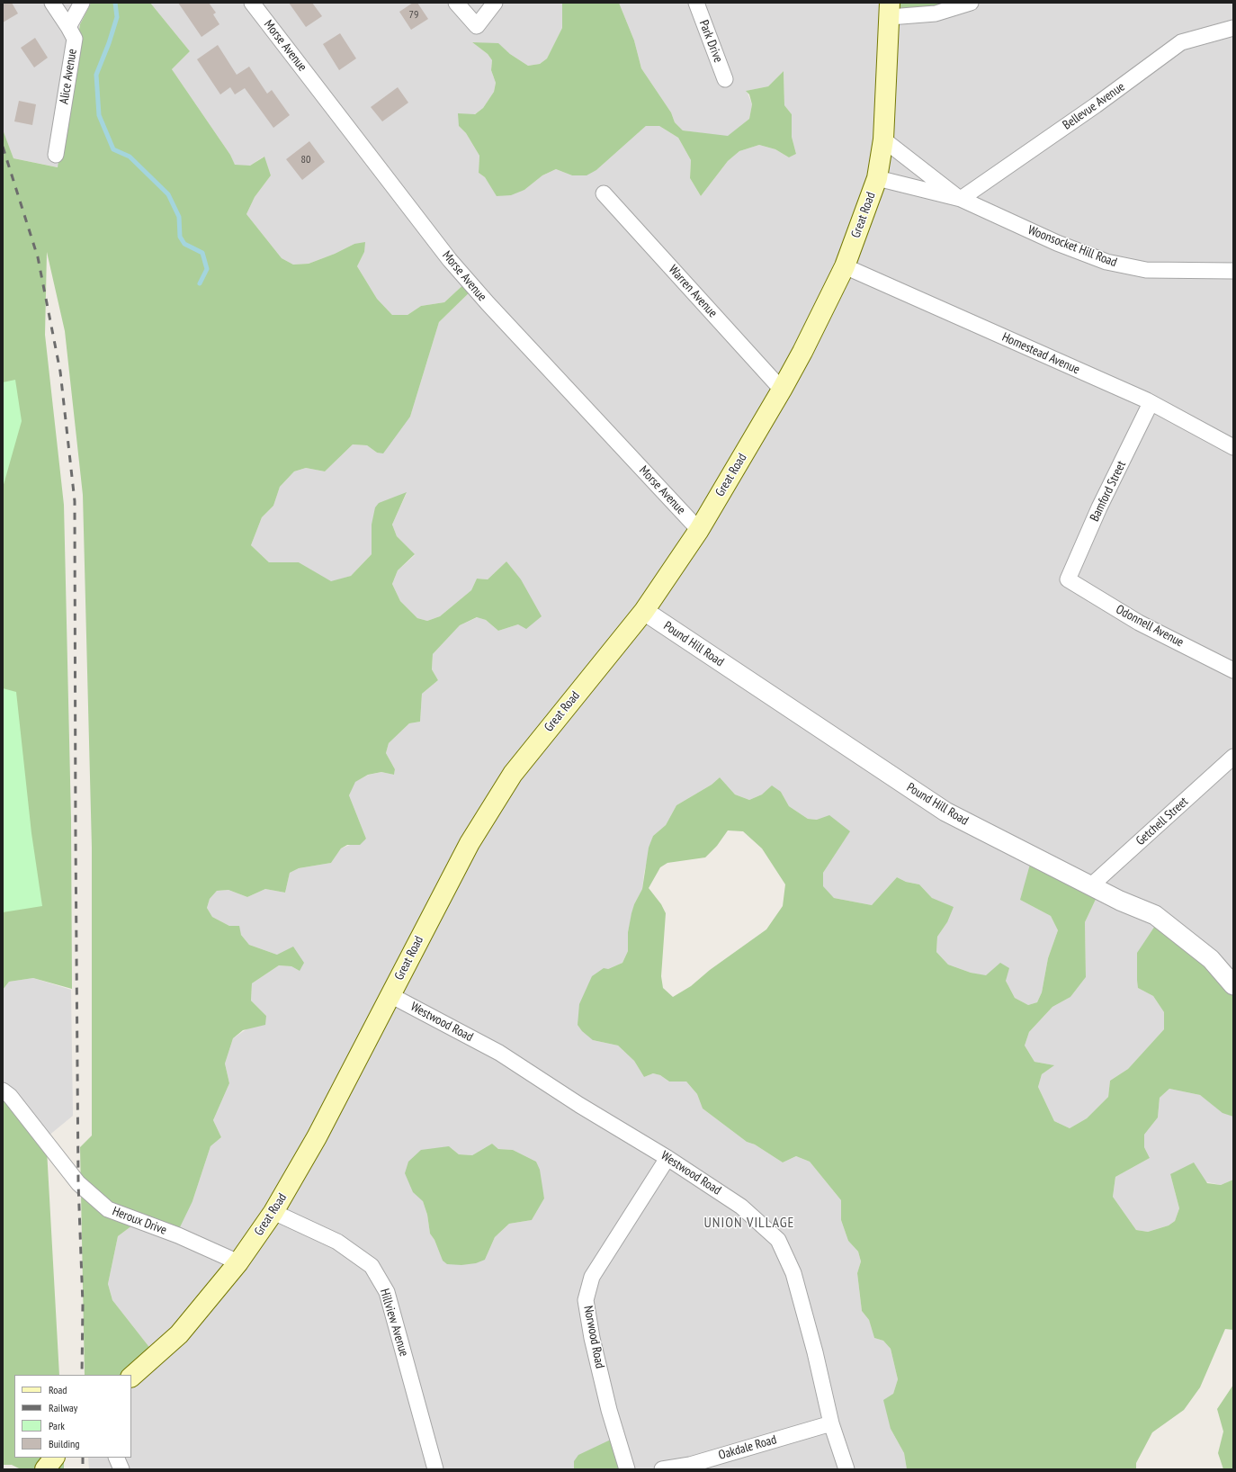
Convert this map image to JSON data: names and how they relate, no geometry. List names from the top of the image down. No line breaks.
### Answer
{"streets":{"main road":["Great Road"],"street":["Park Drive","Morse Avenue","Alice Avenue","Bellevue Avenue","Woonsocket Hill Road","Warren Avenue","Homestead Avenue","Bamford Street","Odonnell Avenue","Pound Hill Road","Getchell Street","Westwood Road","Heroux Drive","Hillview Avenue","Norwood Road","Oakdale Road"]},"crossings":[["Morse Avenue","Great Road"],["Bellevue Avenue","Woonsocket Hill Road"],["Great Road","Woonsocket Hill Road"],["Great Road","Warren Avenue"],["Great Road","Homestead Avenue"],["Great Road","Pound Hill Road"],["Great Road","Westwood Road"],["Great Road","Heroux Drive"],["Great Road","Hillview Avenue"],["Homestead Avenue","Bamford Street"],["Bamford Street","Odonnell Avenue"],["Pound Hill Road","Getchell Street"],["Westwood Road","Norwood Road"],["Westwood Road","Oakdale Road"]],"districts":["UNION VILLAGE"],"house_numbers":["79","80"],"legend":["Road","Railway","Park","Building"]}
